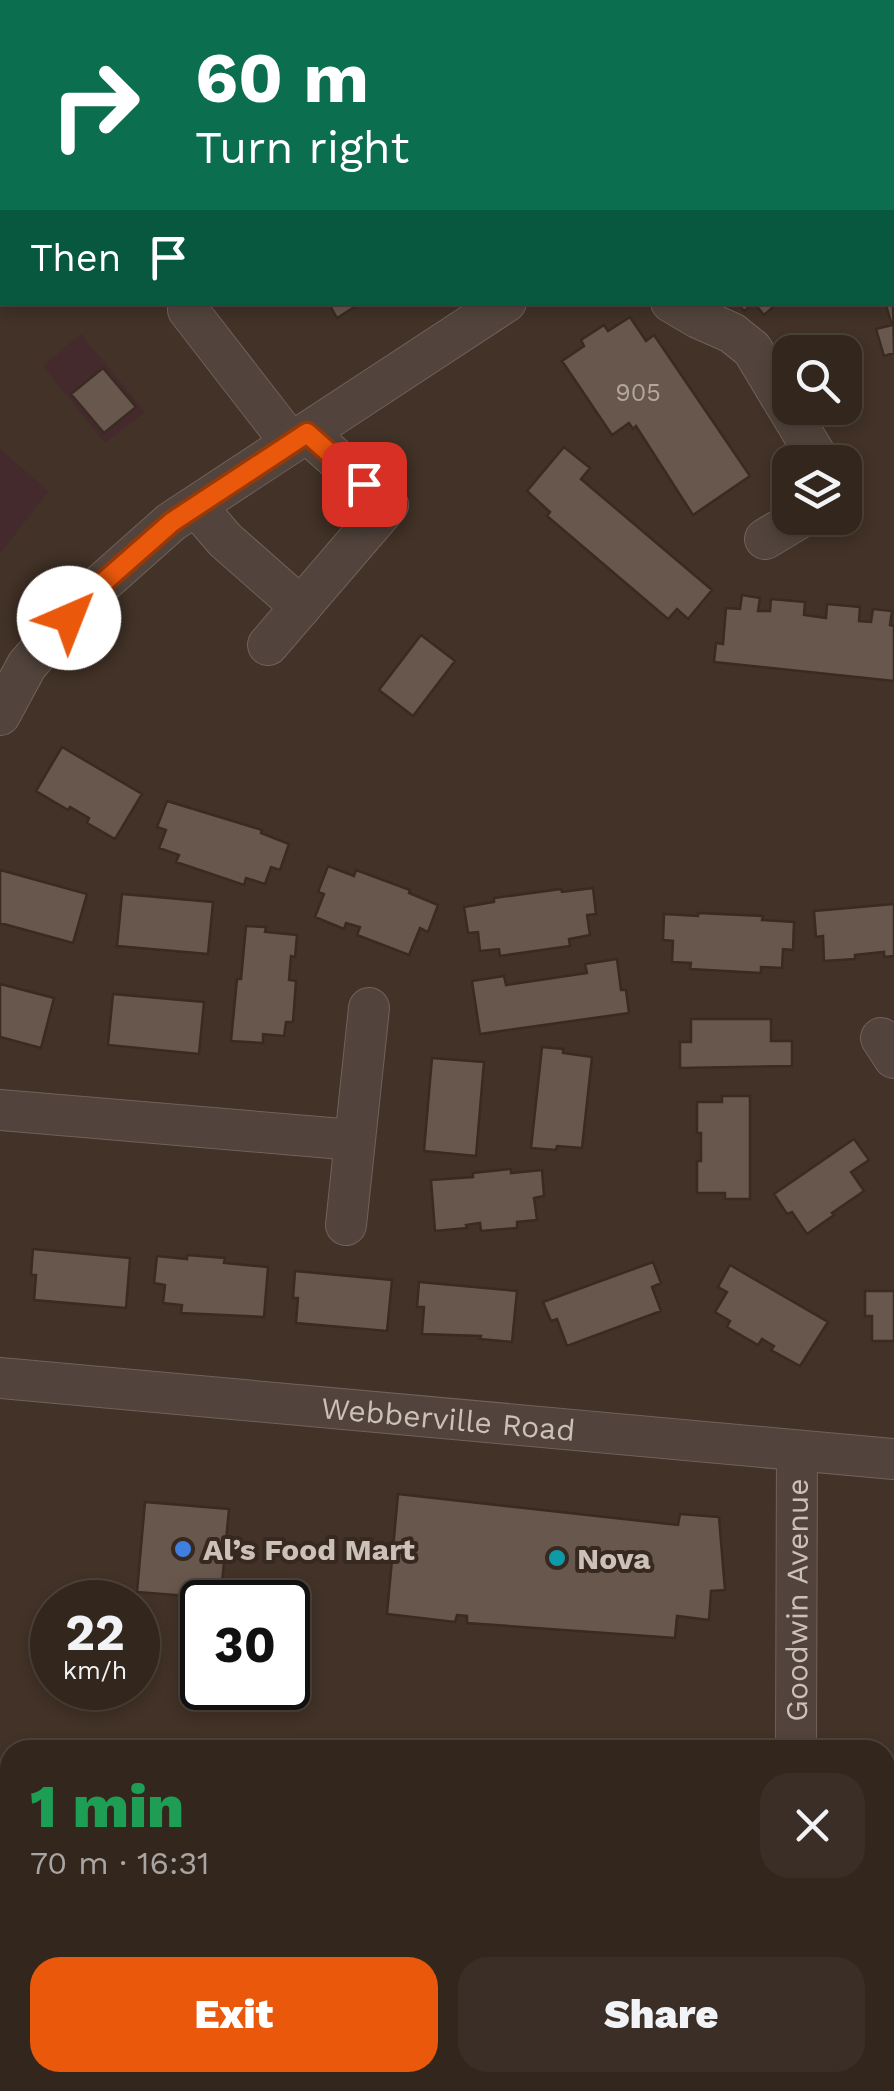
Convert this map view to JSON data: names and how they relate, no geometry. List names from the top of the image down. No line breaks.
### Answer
{"streets":{"street":["Webberville Road","Goodwin Avenue"]},"crossings":[["Webberville Road","Goodwin Avenue"]],"places":["Al’s Food Mart","Nova"],"house_numbers":["905"],"page":{"turn":["60 m","Turn right"],"then":"Then","speed":"22 km/h","limit":"30","heading":["1 min","70 m · 16:31"],"buttons":["Exit","Share"]}}
